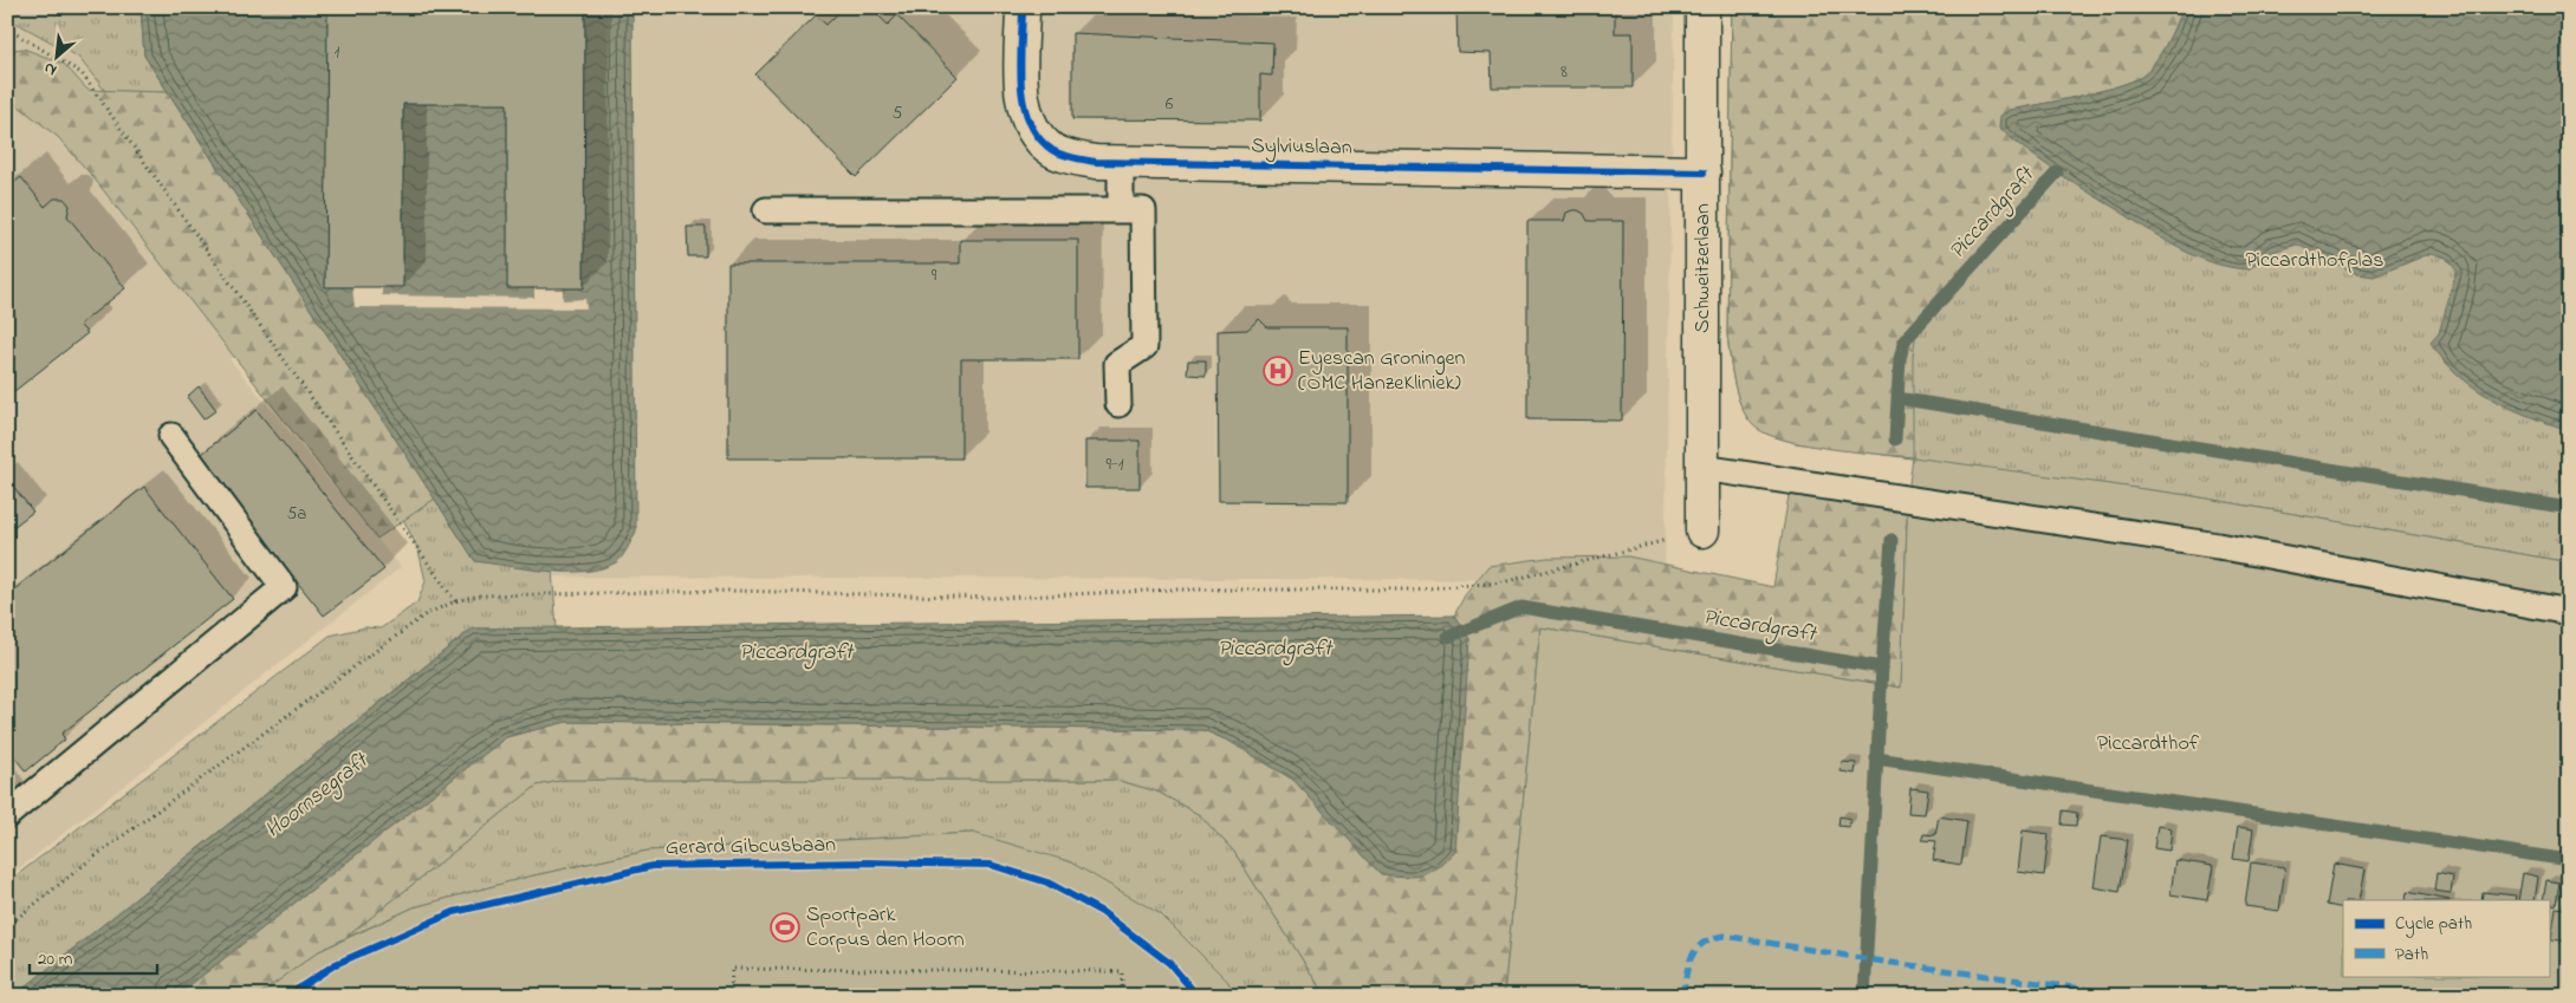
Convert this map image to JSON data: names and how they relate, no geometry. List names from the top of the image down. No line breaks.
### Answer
{"streets":{"street":["Sylviuslaan","Schweitzerlaan"],"cycle path":["Gerard Gibcusbaan"]},"crossings":[["Sylviuslaan","Schweitzerlaan"]],"water":["Piccardgraft","Hoornsegraft"],"parks":["Piccardthofplas","Piccardthof"],"places":{"hospital":["Eyescan Groningen (OMC HanzeKliniek)"],"sports":["Sportpark Corpus den Hoorn"]},"house_numbers":["1","8","6","5","9","9-1","5a"],"legend":["Cycle path","Path"],"scale_bar":"20 m","north":"bottom left"}
